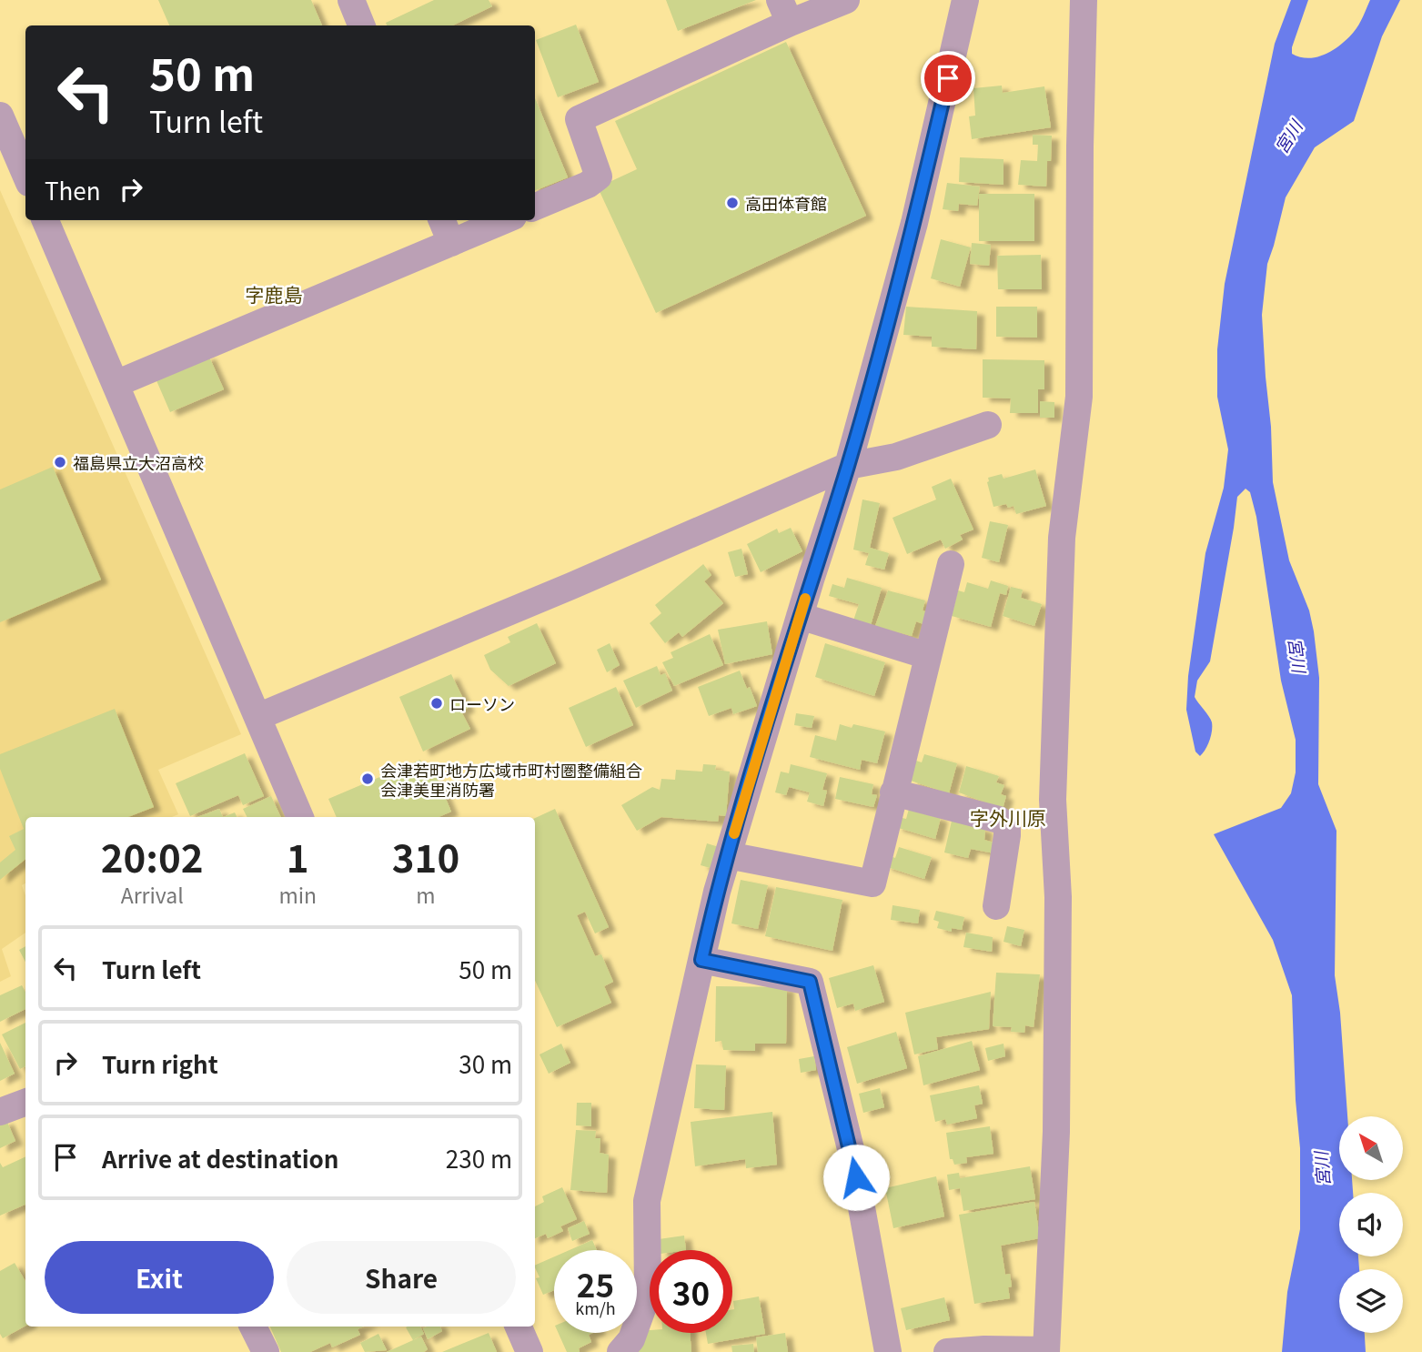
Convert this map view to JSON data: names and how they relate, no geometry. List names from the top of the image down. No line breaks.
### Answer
{"districts":["字鹿島","字外川原"],"water":["宮川"],"places":["高田体育館","福島県立大沼高校","ローソン","会津若町地方広域市町村圏整備組合 会津美里消防署"],"north":"top left","page":{"turn":["50 m","Turn left"],"then":"Then","eta":["20:02","Arrival","1","min","310","m"],"list":[{"name":"Turn left","value":"50 m"},{"name":"Turn right","value":"30 m"},{"name":"Arrive at destination","value":"230 m"}],"buttons":["Exit","Share"],"speed":"25 km/h","limit":"30"}}
